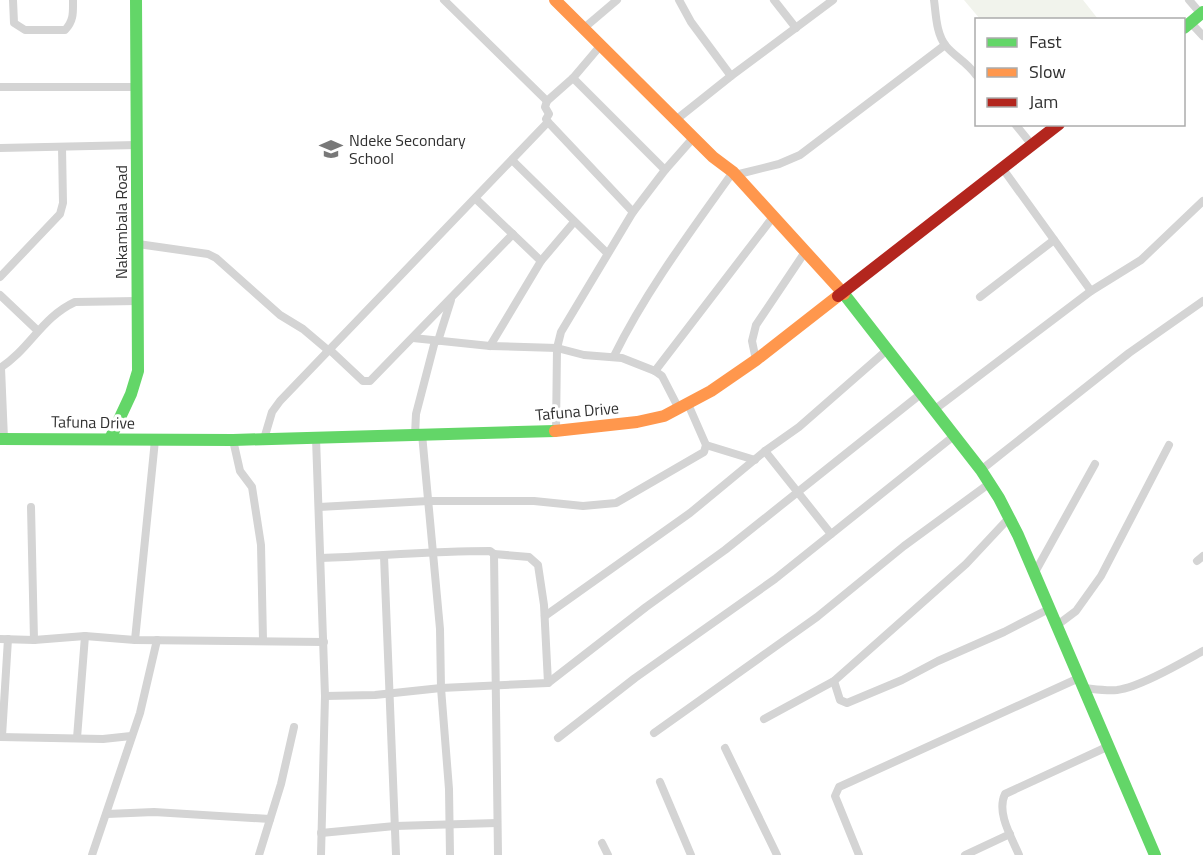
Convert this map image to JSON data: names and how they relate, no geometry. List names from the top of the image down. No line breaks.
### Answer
{"streets":{"main road":["Nakambala Road","Tafuna Drive"]},"crossings":[["Nakambala Road","Tafuna Drive"]],"places":{"school or university":["Ndeke Secondary School"]},"legend":["Fast","Slow","Jam"]}
